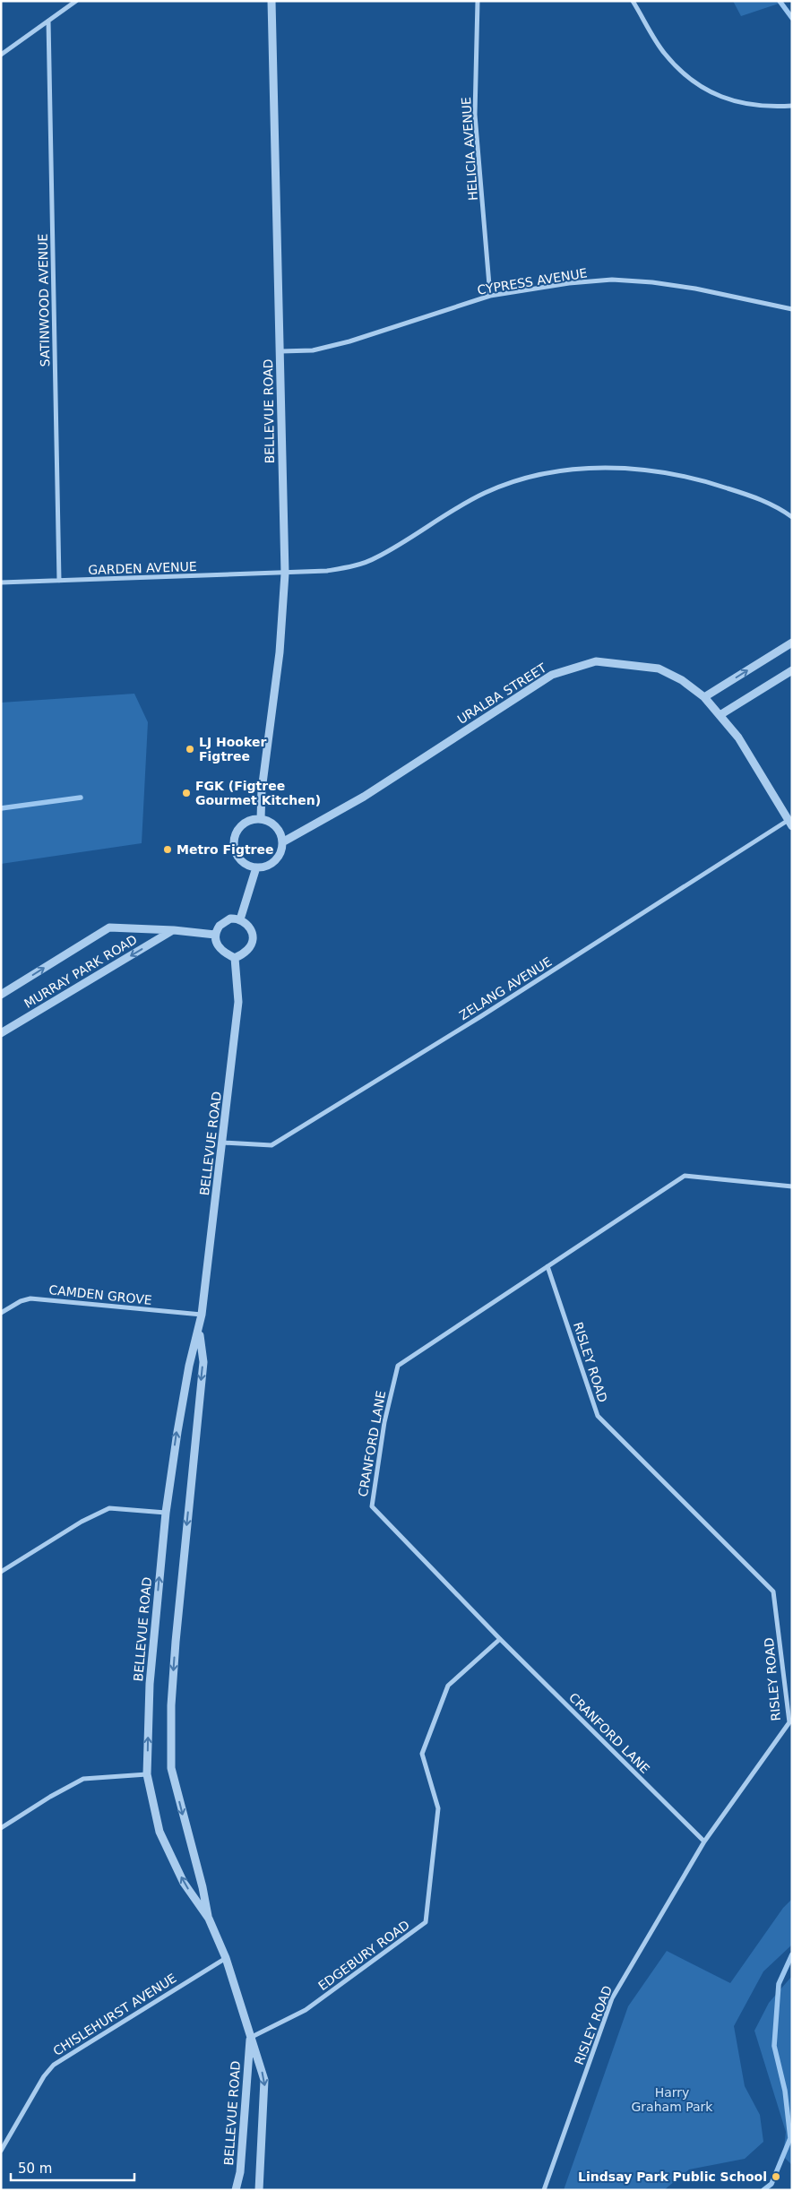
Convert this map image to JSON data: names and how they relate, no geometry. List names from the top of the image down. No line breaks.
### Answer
{"streets":{"street":["HELICIA AVENUE","CYPRESS AVENUE","SATINWOOD AVENUE","BELLEVUE ROAD","GARDEN AVENUE","URALBA STREET","MURRAY PARK ROAD","ZELANG AVENUE","CAMDEN GROVE","RISLEY ROAD","CRANFORD LANE","EDGEBURY ROAD","CHISLEHURST AVENUE"]},"crossings":[["HELICIA AVENUE","CYPRESS AVENUE"],["CYPRESS AVENUE","BELLEVUE ROAD"],["SATINWOOD AVENUE","GARDEN AVENUE"],["BELLEVUE ROAD","GARDEN AVENUE"],["BELLEVUE ROAD","URALBA STREET"],["BELLEVUE ROAD","MURRAY PARK ROAD"],["BELLEVUE ROAD","ZELANG AVENUE"],["BELLEVUE ROAD","CAMDEN GROVE"],["BELLEVUE ROAD","EDGEBURY ROAD"],["BELLEVUE ROAD","CHISLEHURST AVENUE"],["URALBA STREET","ZELANG AVENUE"],["RISLEY ROAD","CRANFORD LANE"],["CRANFORD LANE","EDGEBURY ROAD"]],"parks":["Harry Graham Park"],"places":["LJ Hooker Figtree","FGK (Figtree Gourmet Kitchen)","Metro Figtree","Lindsay Park Public School"],"scale_bar":"50 m"}
